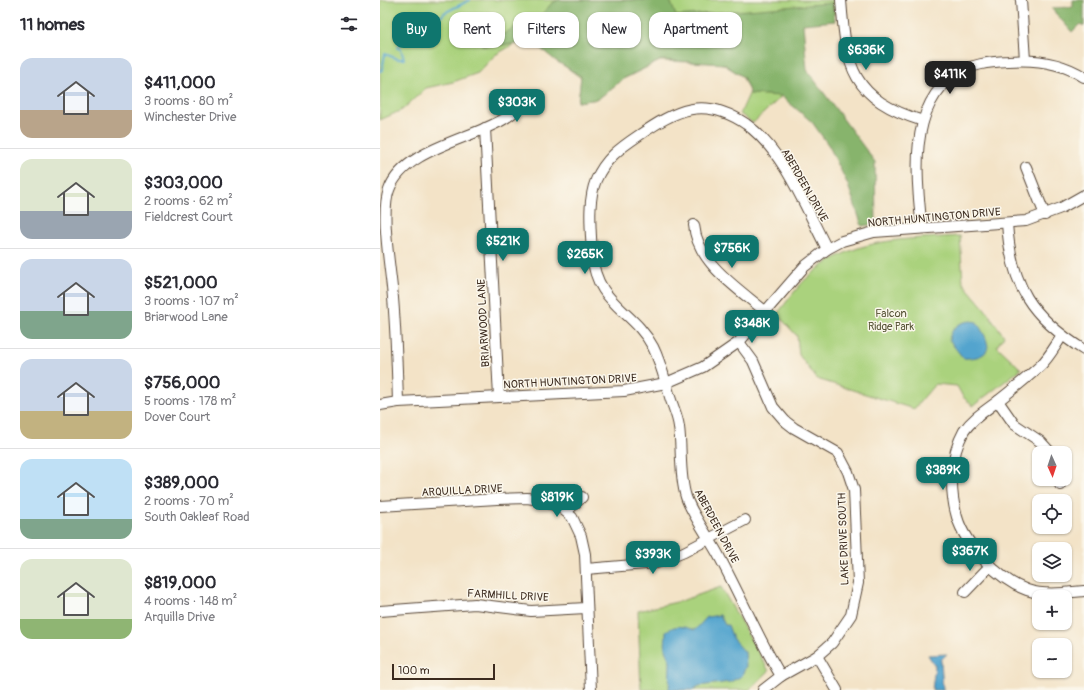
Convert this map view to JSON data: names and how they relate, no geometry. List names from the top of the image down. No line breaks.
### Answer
{"streets":{"street":["ABERDEEN DRIVE","NORTH HUNTINGTON DRIVE","BRIARWOOD LANE","ARQUILLA DRIVE","LAKE DRIVE SOUTH","FARMHILL DRIVE"]},"crossings":[["ABERDEEN DRIVE","NORTH HUNTINGTON DRIVE"],["ABERDEEN DRIVE","LAKE DRIVE SOUTH"],["NORTH HUNTINGTON DRIVE","BRIARWOOD LANE"],["NORTH HUNTINGTON DRIVE","LAKE DRIVE SOUTH"]],"parks":["Falcon Ridge Park"],"scale_bar":"100 m","north":"bottom","page":{"heading":"11 homes","chip":["Buy","Rent","Filters","New","Apartment"],"price":["$636K","$411K","$303K","$521K","$756K","$265K","$348K","$389K","$819K","$367K","$393K"],"list":[{"name":"$411,000","note":"3 rooms · 80 m² · Winchester Drive"},{"name":"$303,000","note":"2 rooms · 62 m² · Fieldcrest Court"},{"name":"$521,000","note":"3 rooms · 107 m² · Briarwood Lane"},{"name":"$756,000","note":"5 rooms · 178 m² · Dover Court"},{"name":"$389,000","note":"2 rooms · 70 m² · South Oakleaf Road"},{"name":"$819,000","note":"4 rooms · 148 m² · Arquilla Drive"}],"map_buttons":["+","−"],"scale":"100 m"}}
